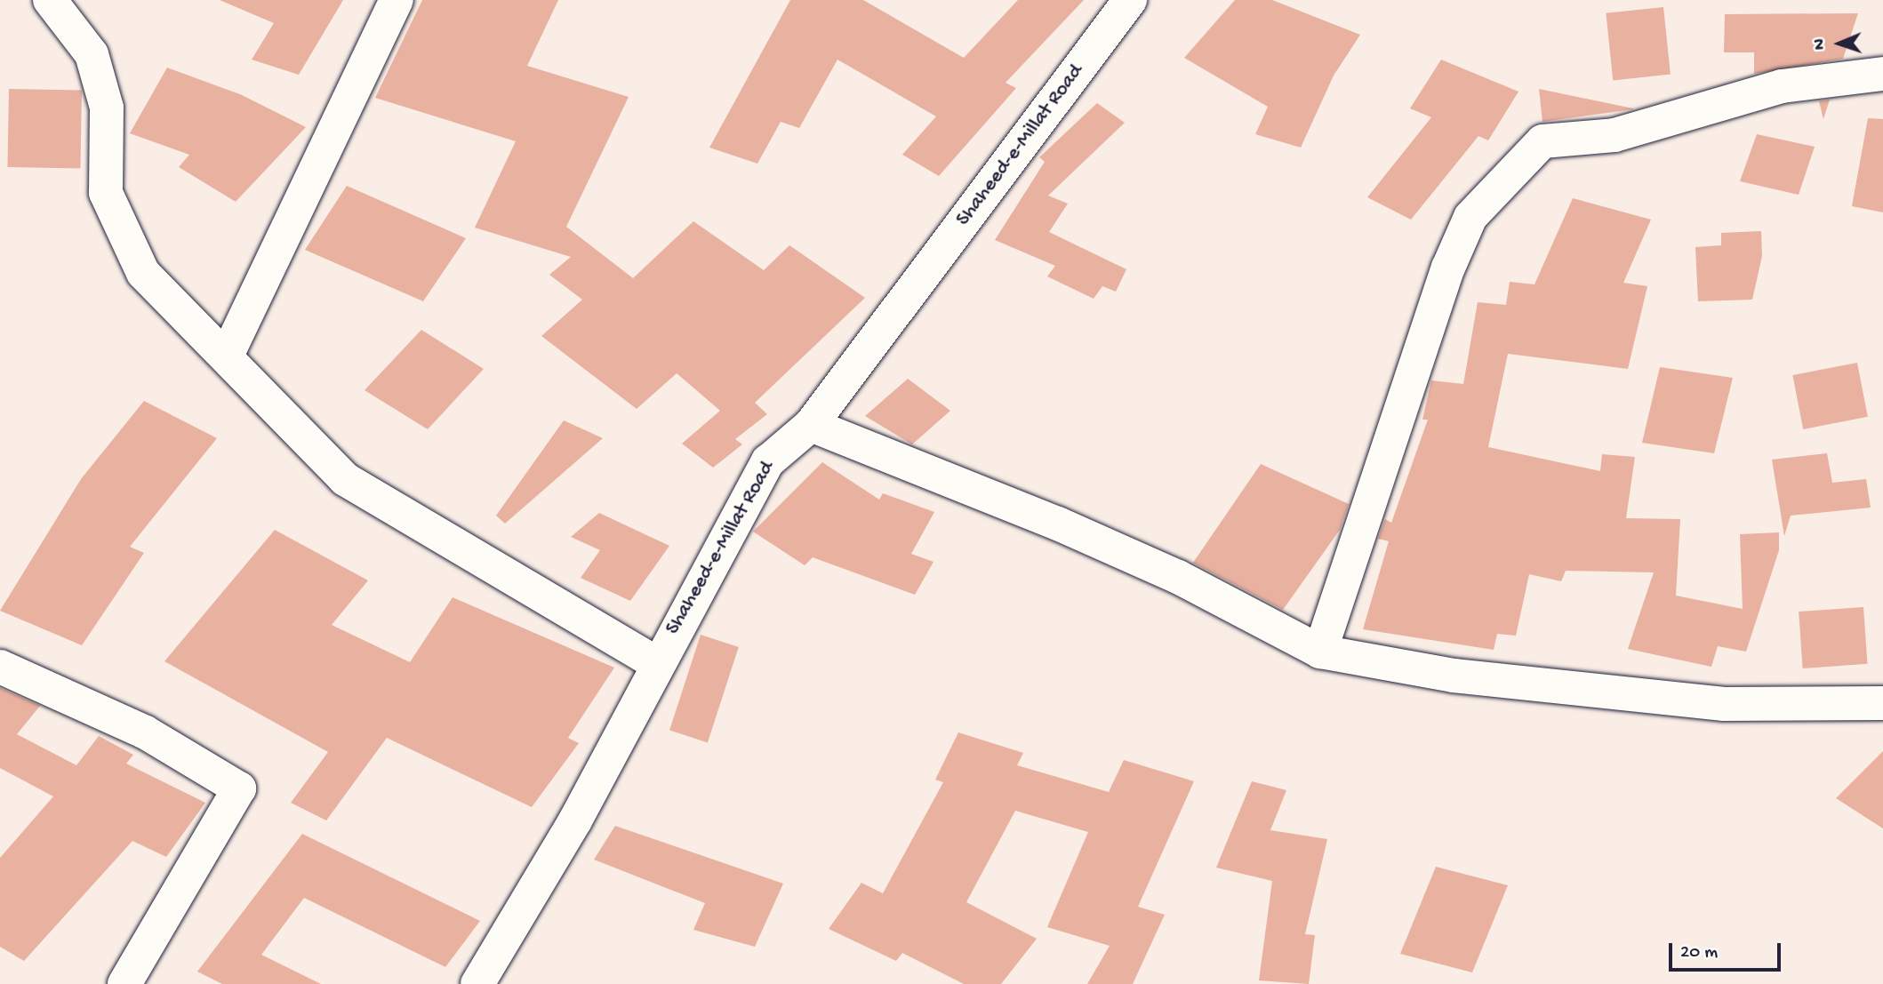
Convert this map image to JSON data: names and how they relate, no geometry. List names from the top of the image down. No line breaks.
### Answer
{"streets":{"street":["Shaheed-e-Millat Road"]},"scale_bar":"20 m","north":"left"}
